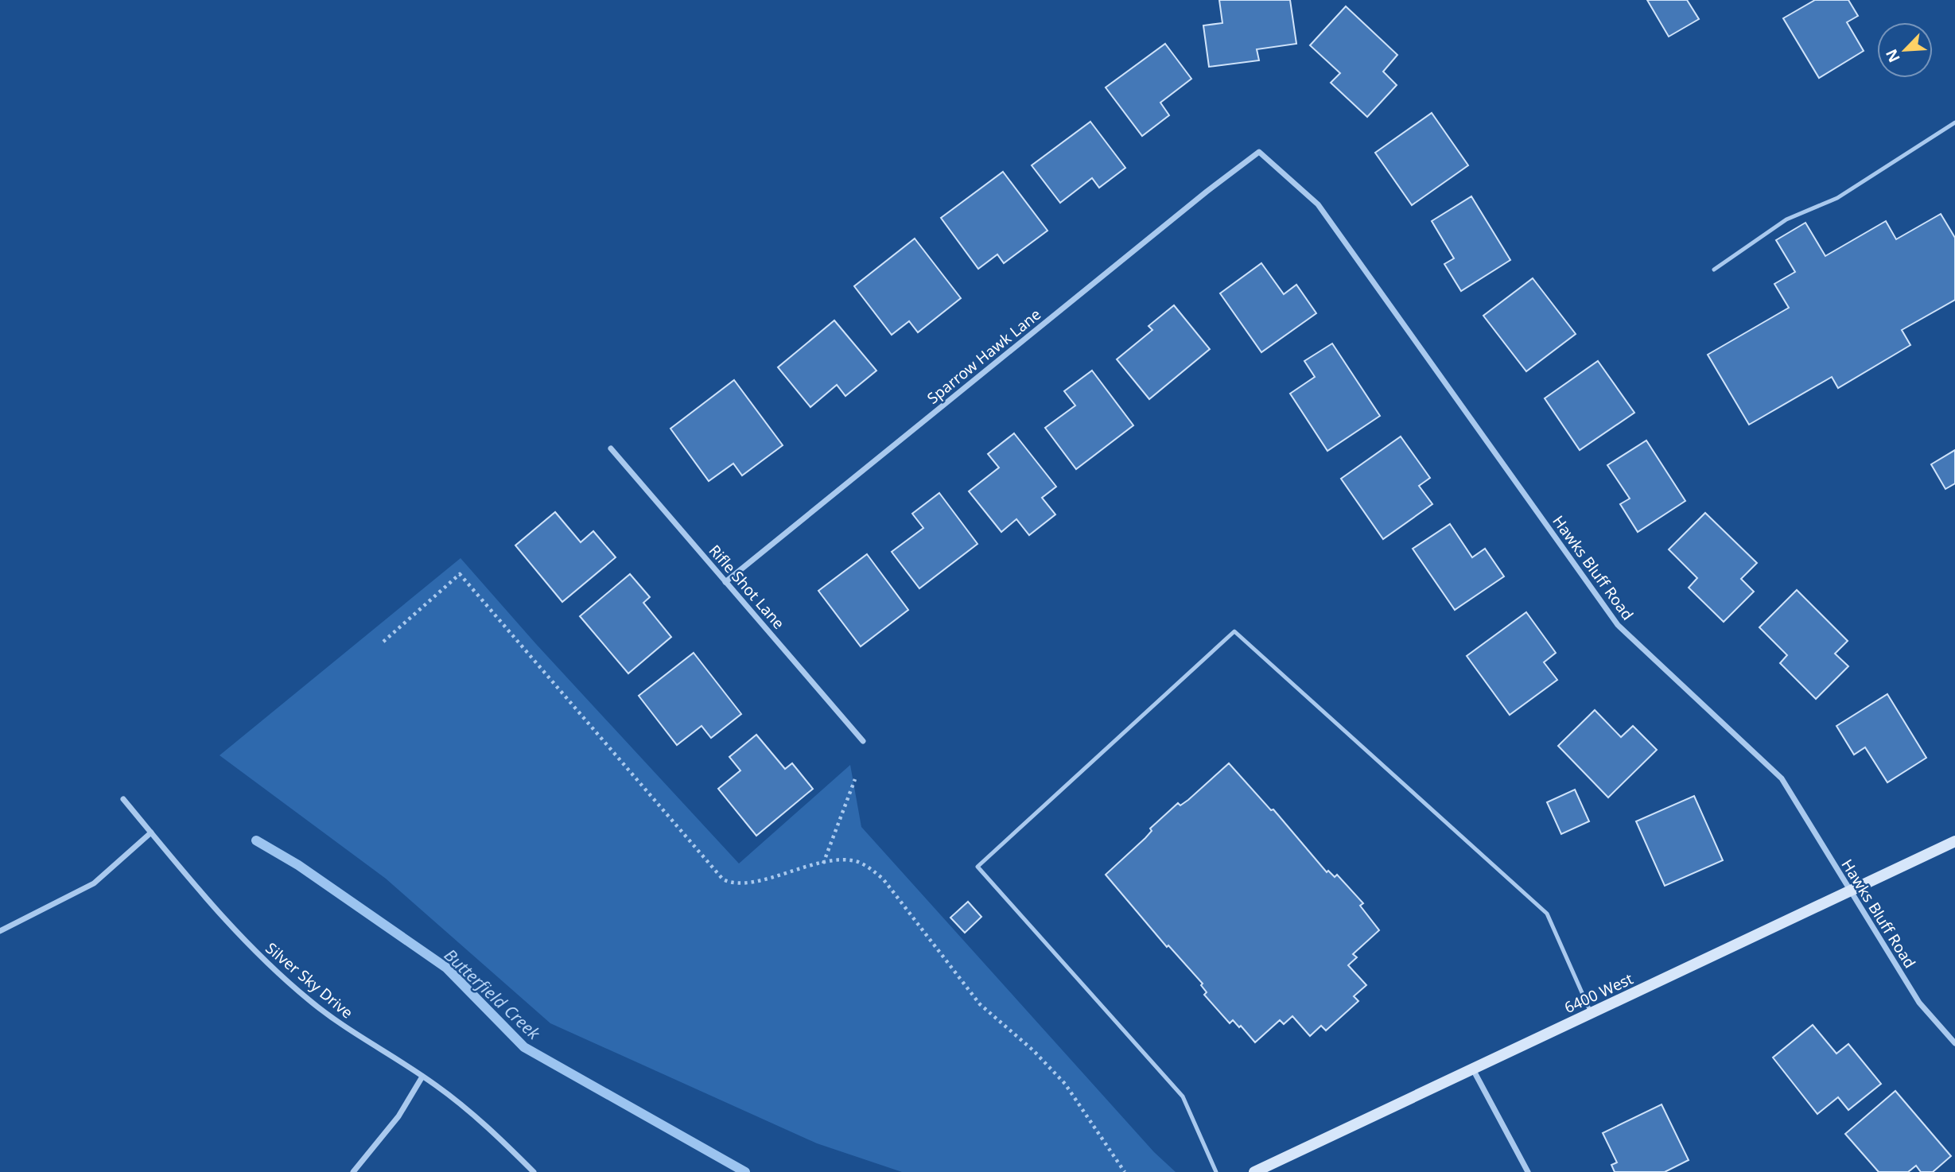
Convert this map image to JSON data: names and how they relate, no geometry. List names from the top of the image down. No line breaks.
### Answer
{"streets":{"street":["Sparrow Hawk Lane","Hawks Bluff Road","Rifle Shot Lane","Silver Sky Drive","6400 West"]},"crossings":[["Sparrow Hawk Lane","Hawks Bluff Road"],["Sparrow Hawk Lane","Rifle Shot Lane"],["Hawks Bluff Road","6400 West"]],"water":["Butterfield Creek"],"north":"bottom left"}
